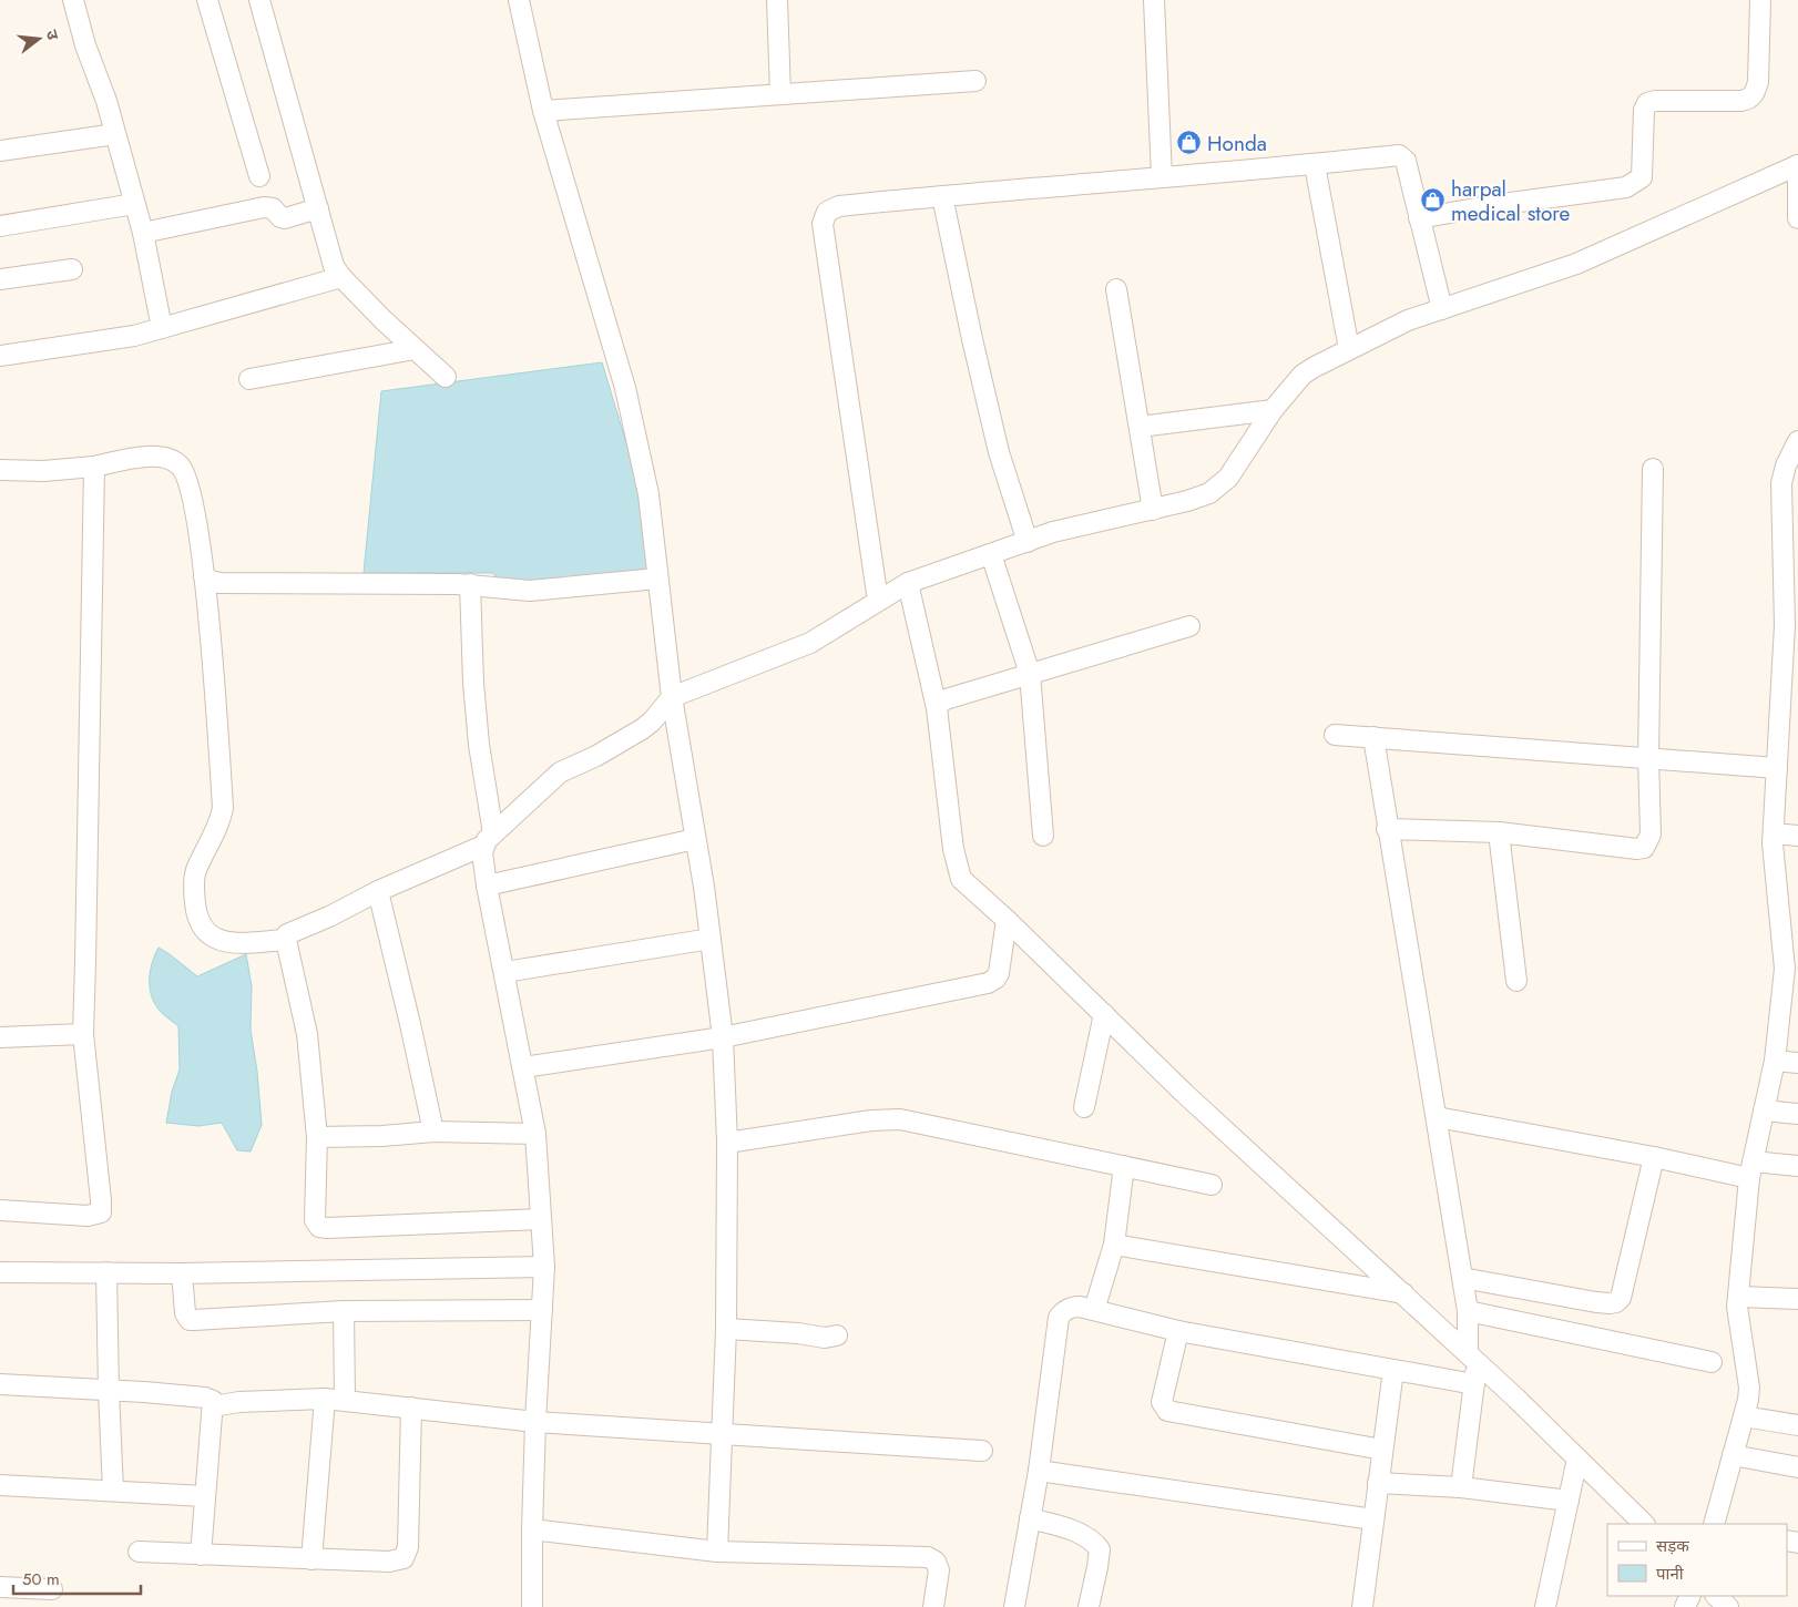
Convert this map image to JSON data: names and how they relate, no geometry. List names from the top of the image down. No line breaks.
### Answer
{"places":{"shop":["Honda","harpal medical store"]},"legend":["सड़क","पानी"],"scale_bar":"50 m","north":"right"}
